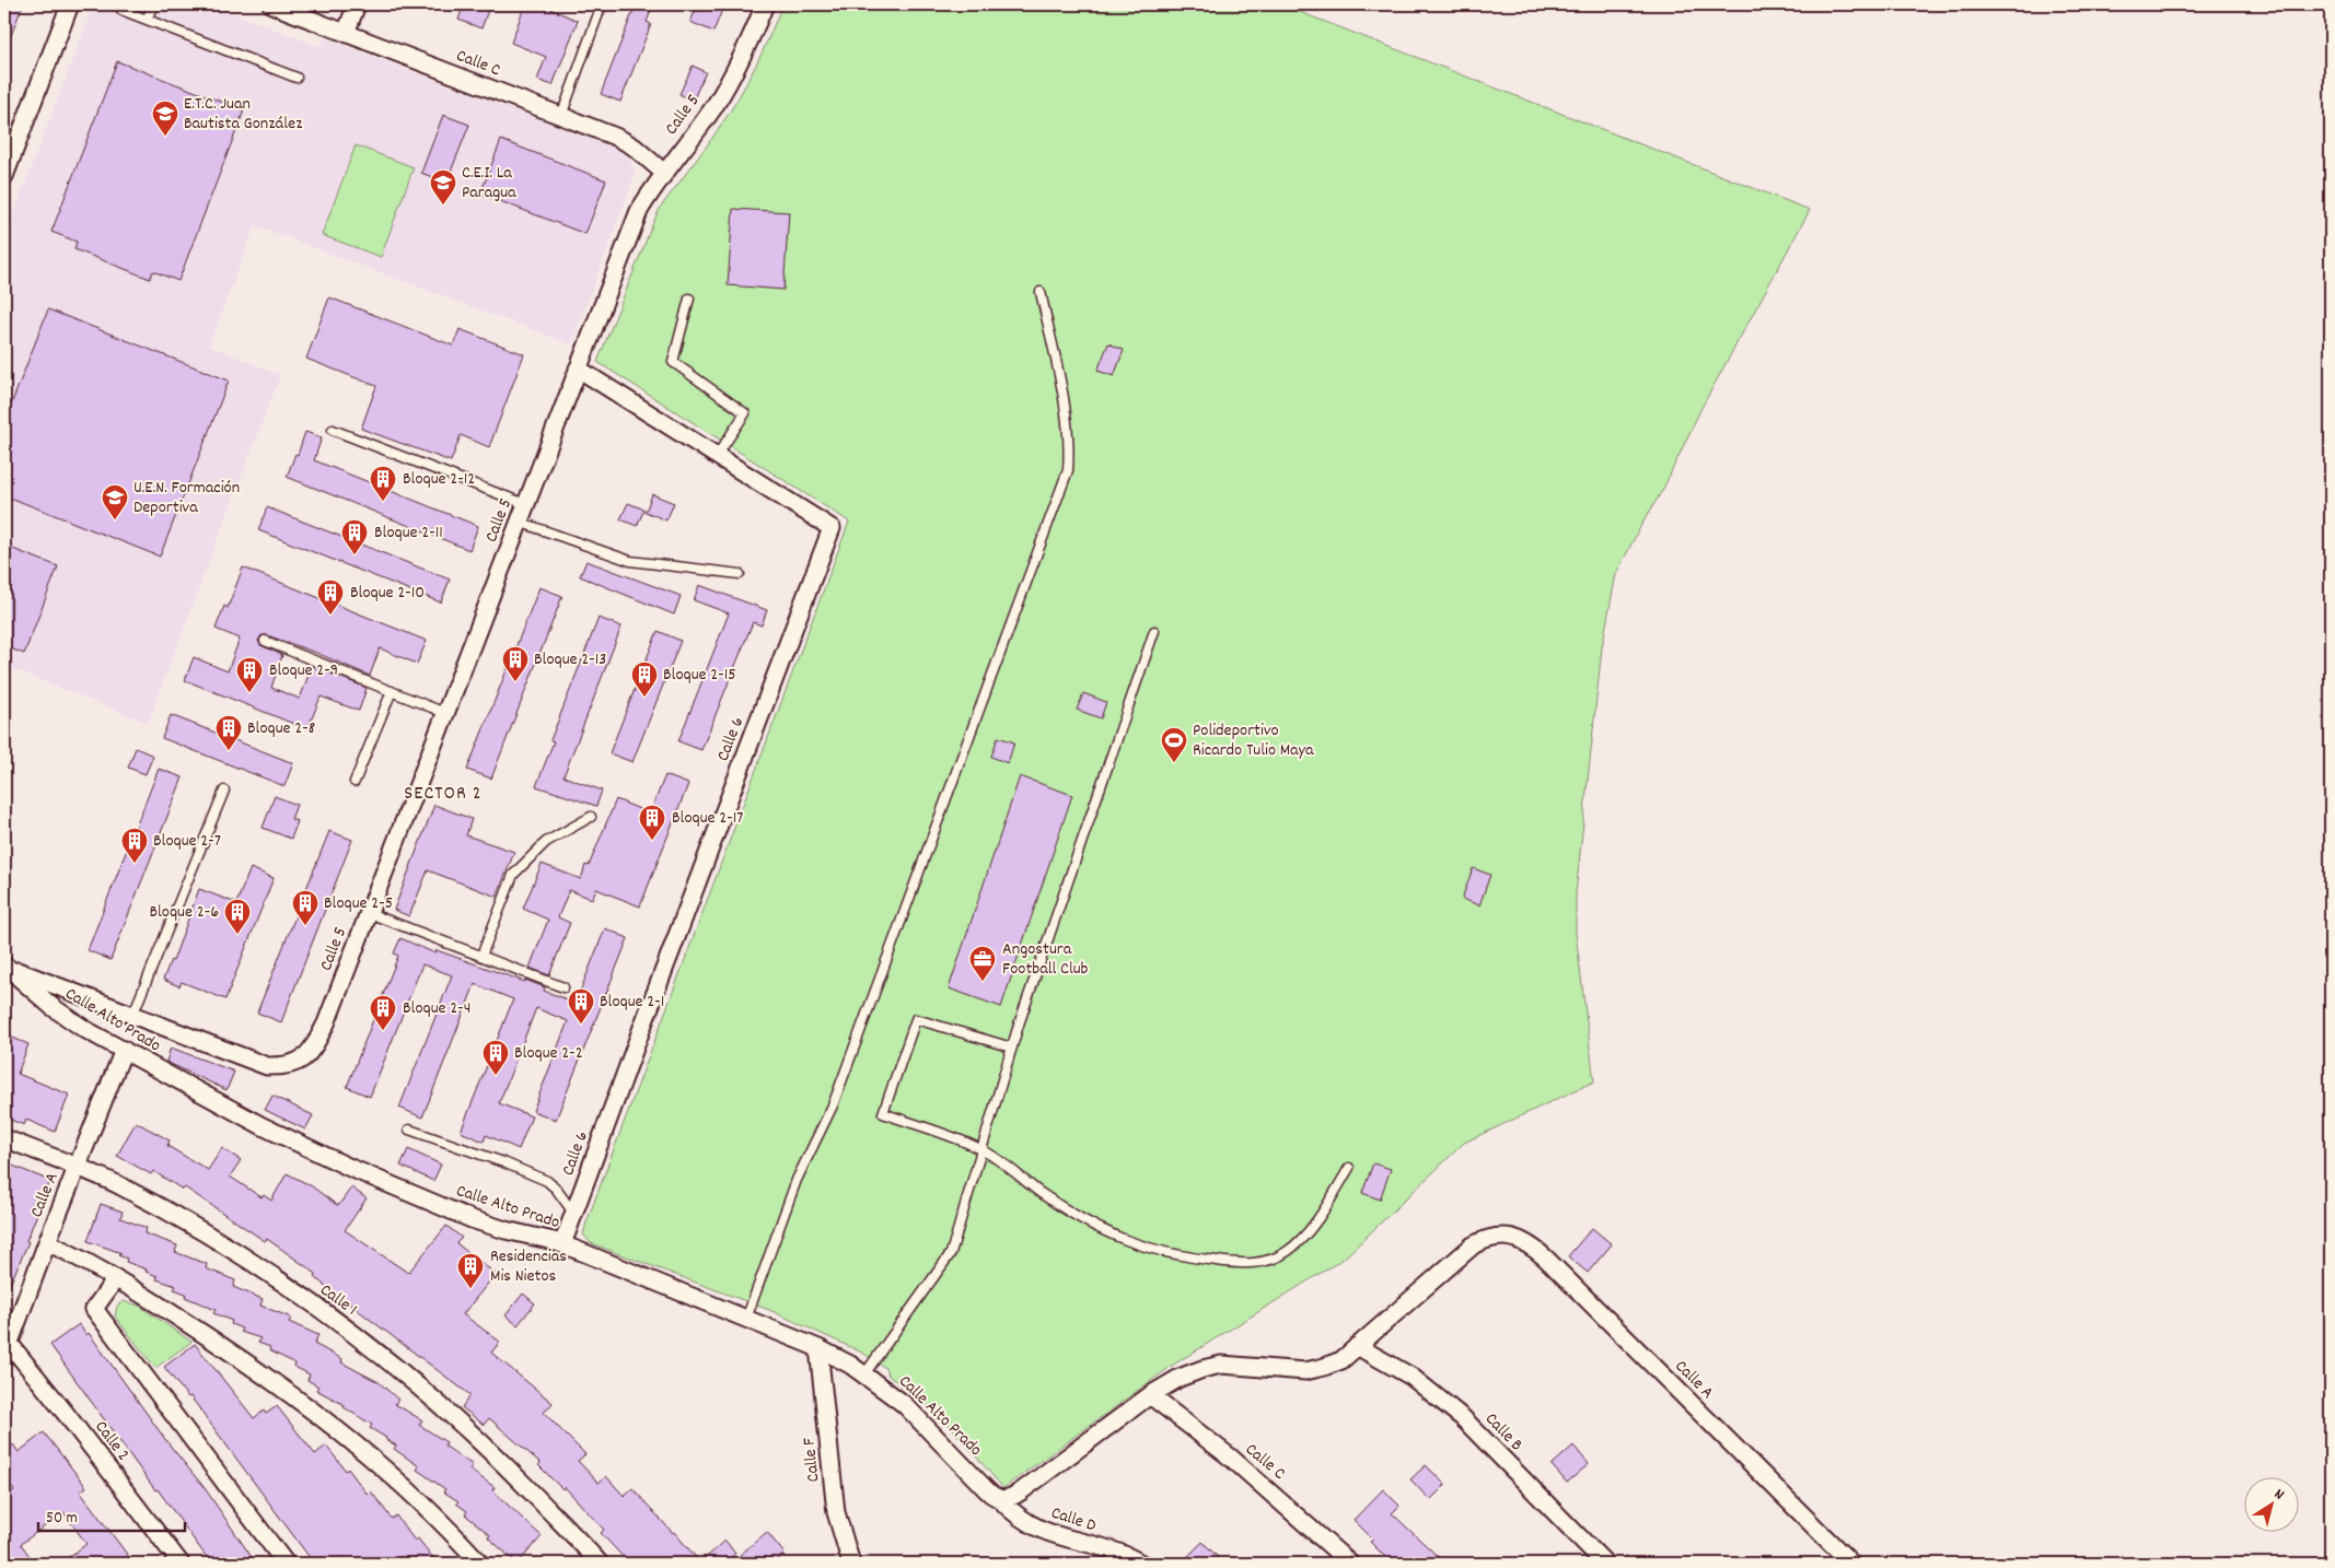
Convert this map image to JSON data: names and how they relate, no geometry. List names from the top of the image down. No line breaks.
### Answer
{"streets":{"street":["Calle C","Calle 5","Calle 6","Calle Alto Prado","Calle A","Calle 1","Calle B","Calle 2","Calle F","Calle D"]},"crossings":[["Calle C","Calle 5"],["Calle 5","Calle 6"],["Calle 6","Calle Alto Prado"],["Calle Alto Prado","Calle A"],["Calle Alto Prado","Calle F"],["Calle Alto Prado","Calle D"],["Calle A","Calle 1"],["Calle A","Calle B"],["Calle A","Calle 2"]],"districts":["SECTOR 2"],"places":{"school or university":["E.T.C. Juan Bautista González","C.E.I. La Paragua","U.E.N. Formación Deportiva"],"building":["Bloque 2-12","Bloque 2-11","Bloque 2-10","Bloque 2-13","Bloque 2-9","Bloque 2-15","Bloque 2-8","Bloque 2-17","Bloque 2-7","Bloque 2-5","Bloque 2-6","Bloque 2-1","Bloque 2-4","Bloque 2-2","Residencias Mis Nietos"],"sports":["Polideportivo Ricardo Tulio Maya"],"office":["Angostura Football Club"]},"scale_bar":"50 m","north":"top right"}
